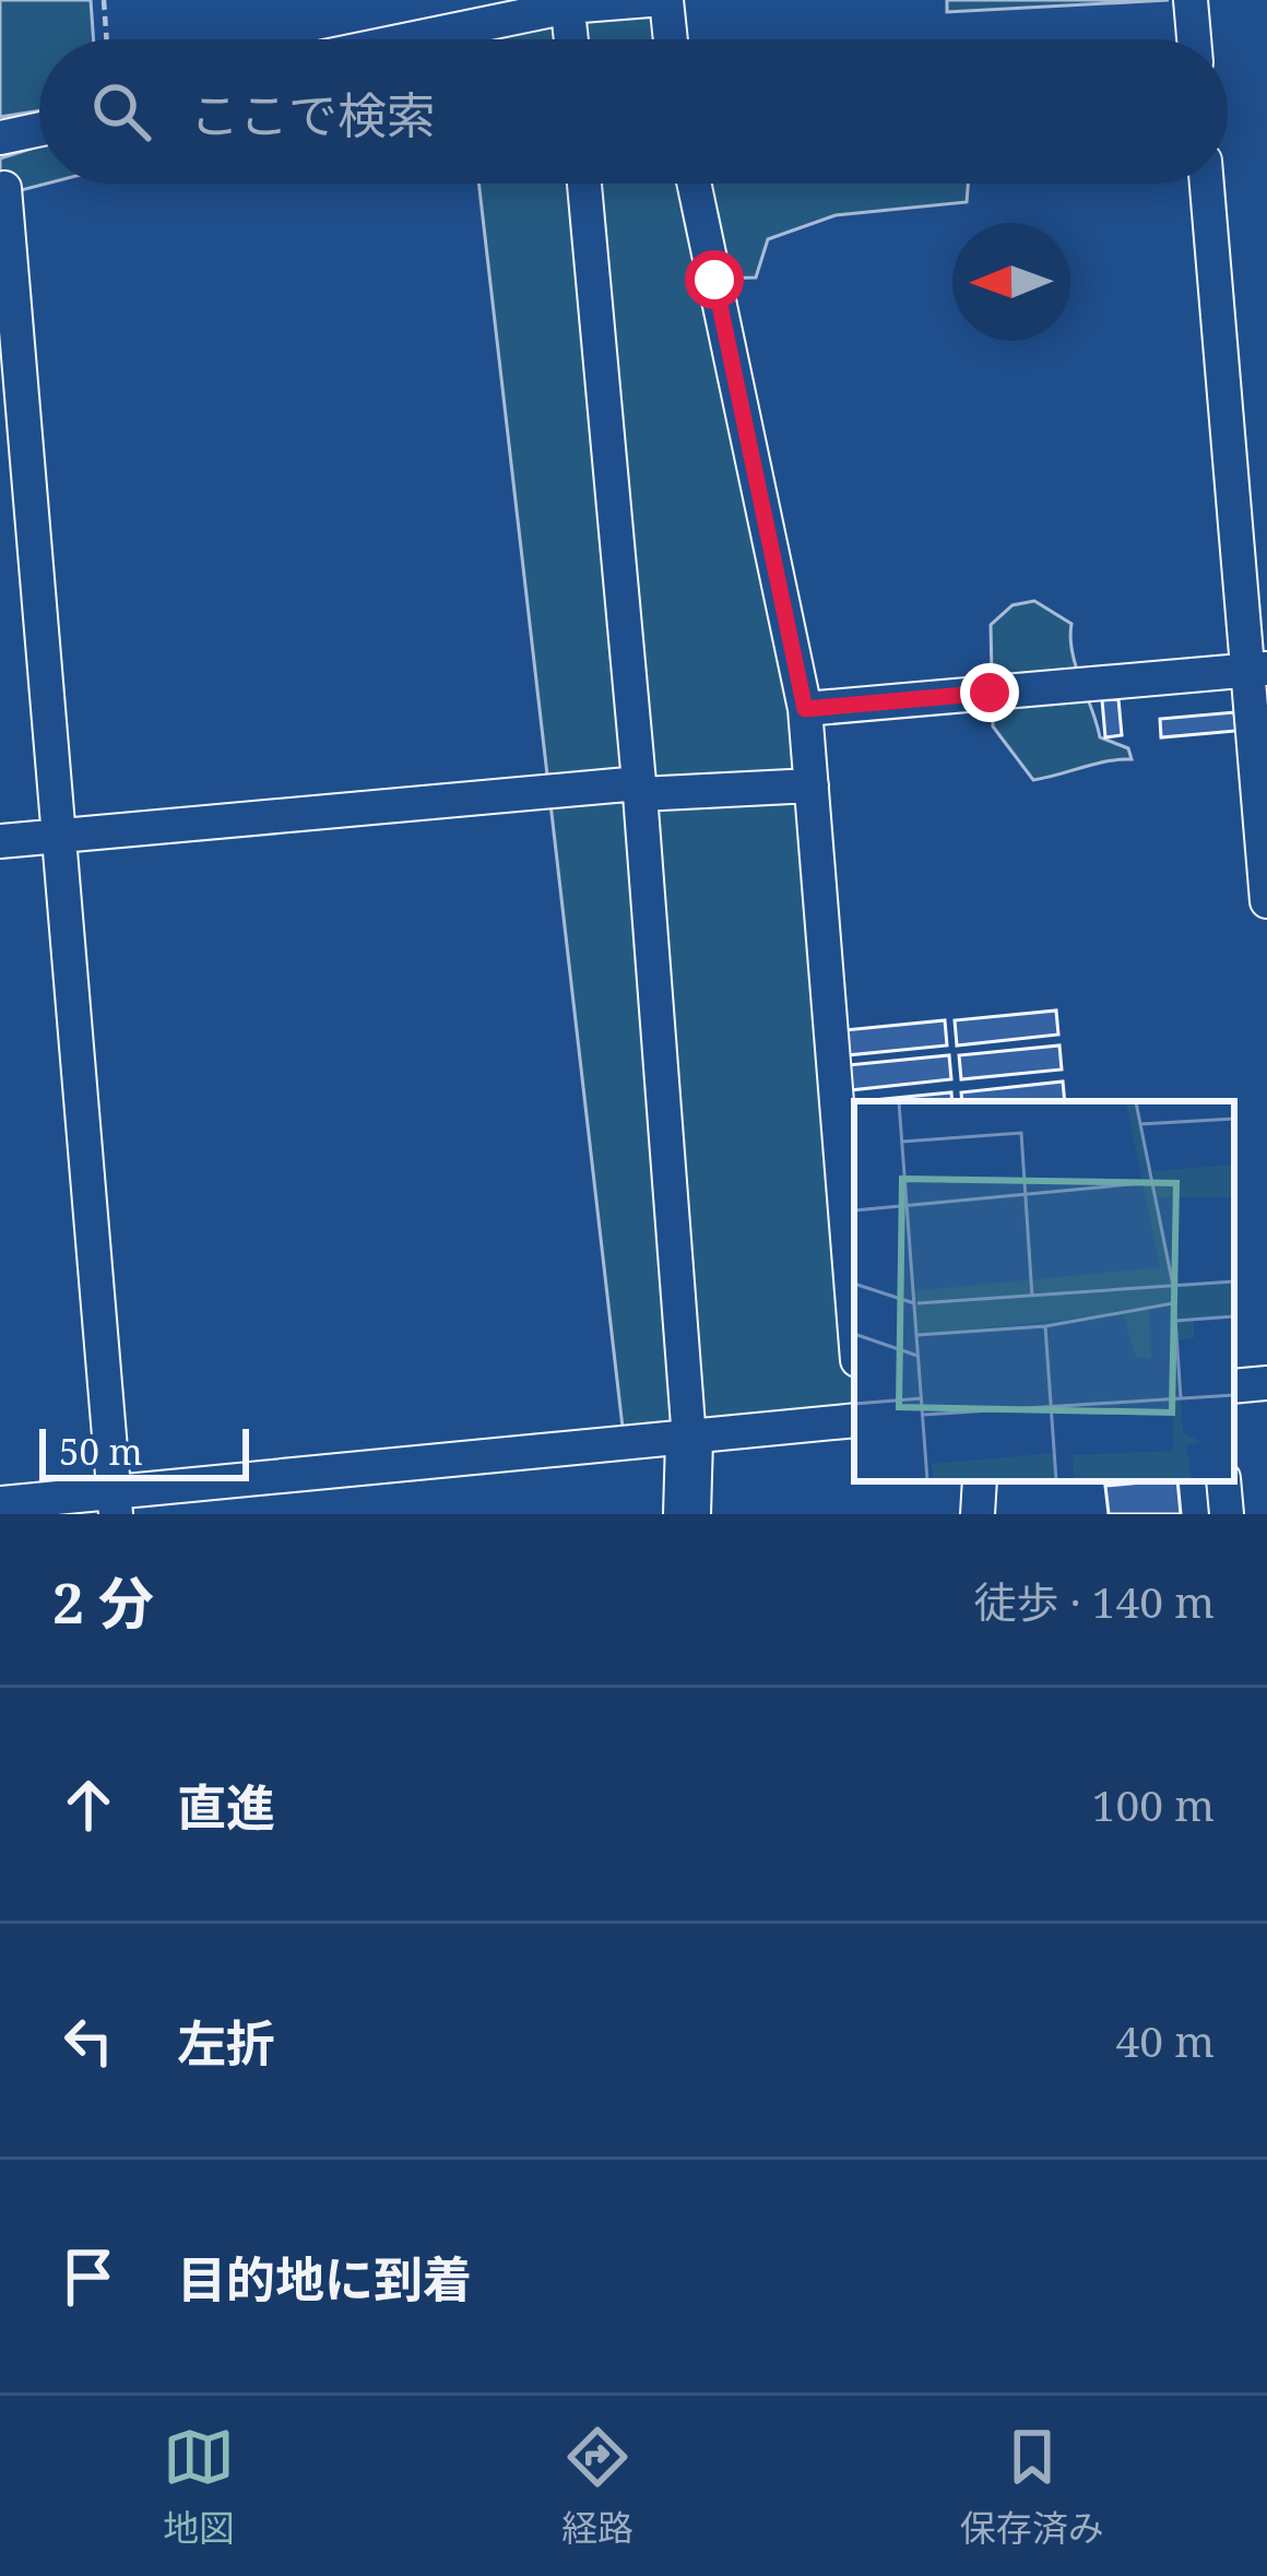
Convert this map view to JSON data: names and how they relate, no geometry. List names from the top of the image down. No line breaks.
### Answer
{"scale_bar":"50 m","north":"left","page":{"search":"ここで検索","scale":"50 m","heading":["2 分","徒歩 · 140 m"],"list":[["直進","100 m"],["左折","40 m"],"目的地に到着"],"nav":["地図","経路","保存済み"]}}
